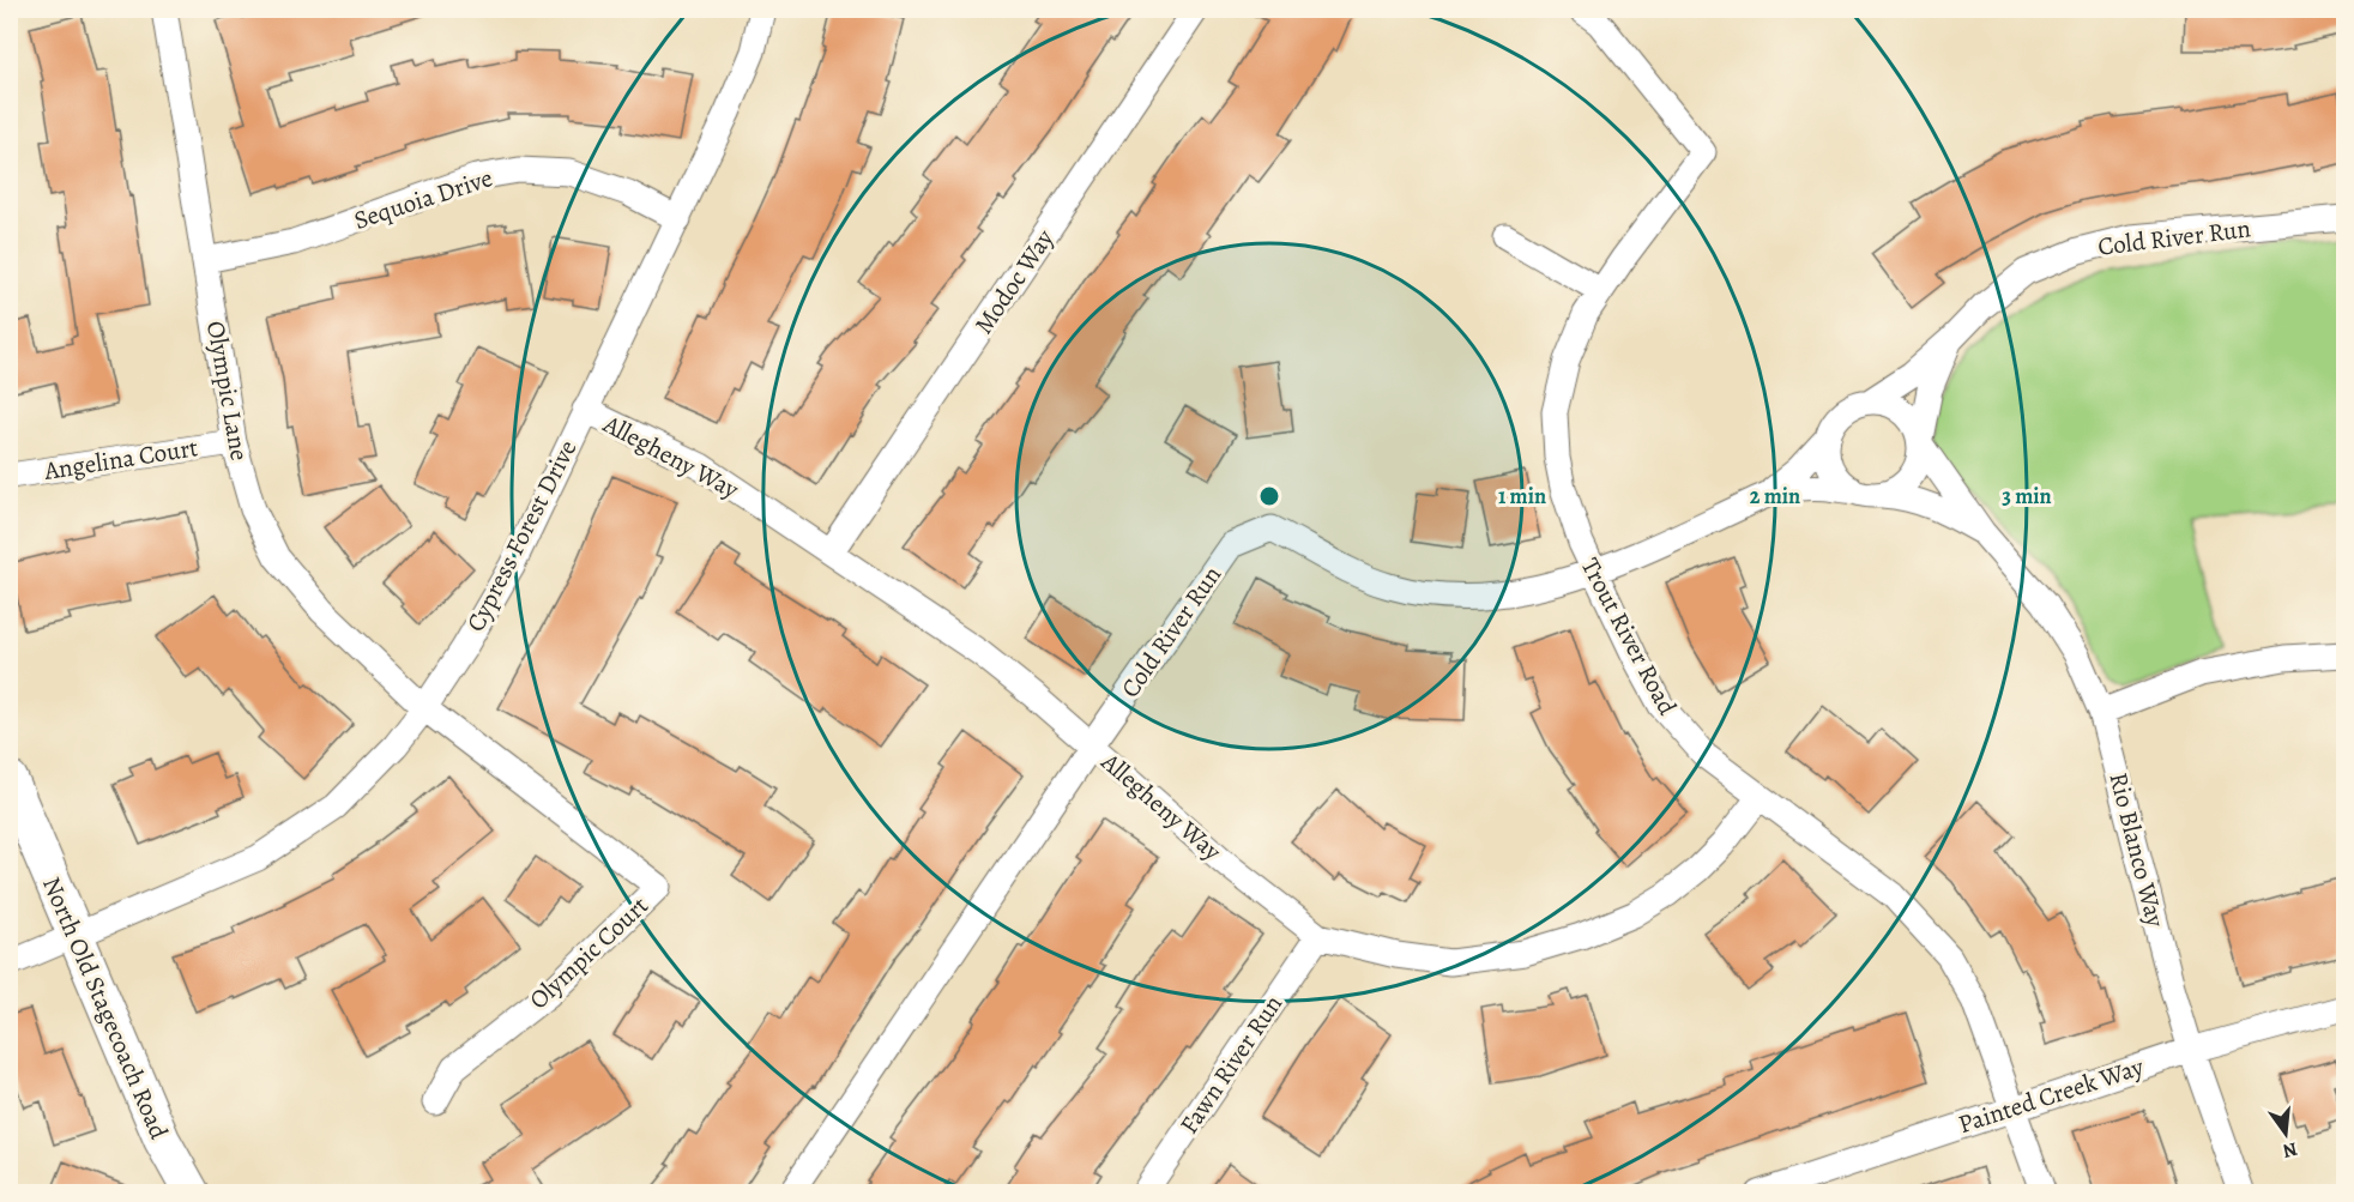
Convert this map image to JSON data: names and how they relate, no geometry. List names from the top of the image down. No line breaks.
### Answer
{"streets":{"street":["Sequoia Drive","Cold River Run","Modoc Way","Olympic Lane","Allegheny Way","Angelina Court","Cypress Forest Drive","Trout River Road","Rio Blanco Way","Olympic Court","North Old Stagecoach Road","Fawn River Run","Painted Creek Way"]},"crossings":[["Sequoia Drive","Olympic Lane"],["Sequoia Drive","Cypress Forest Drive"],["Cold River Run","Allegheny Way"],["Cold River Run","Trout River Road"],["Cold River Run","Rio Blanco Way"],["Modoc Way","Allegheny Way"],["Olympic Lane","Angelina Court"],["Olympic Lane","Cypress Forest Drive"],["Olympic Lane","Olympic Court"],["Allegheny Way","Cypress Forest Drive"],["Allegheny Way","Trout River Road"],["Allegheny Way","Fawn River Run"],["Cypress Forest Drive","Olympic Court"],["Cypress Forest Drive","North Old Stagecoach Road"],["Trout River Road","Painted Creek Way"],["Rio Blanco Way","Painted Creek Way"]],"north":"bottom","rings":["1 min","2 min","3 min"]}
